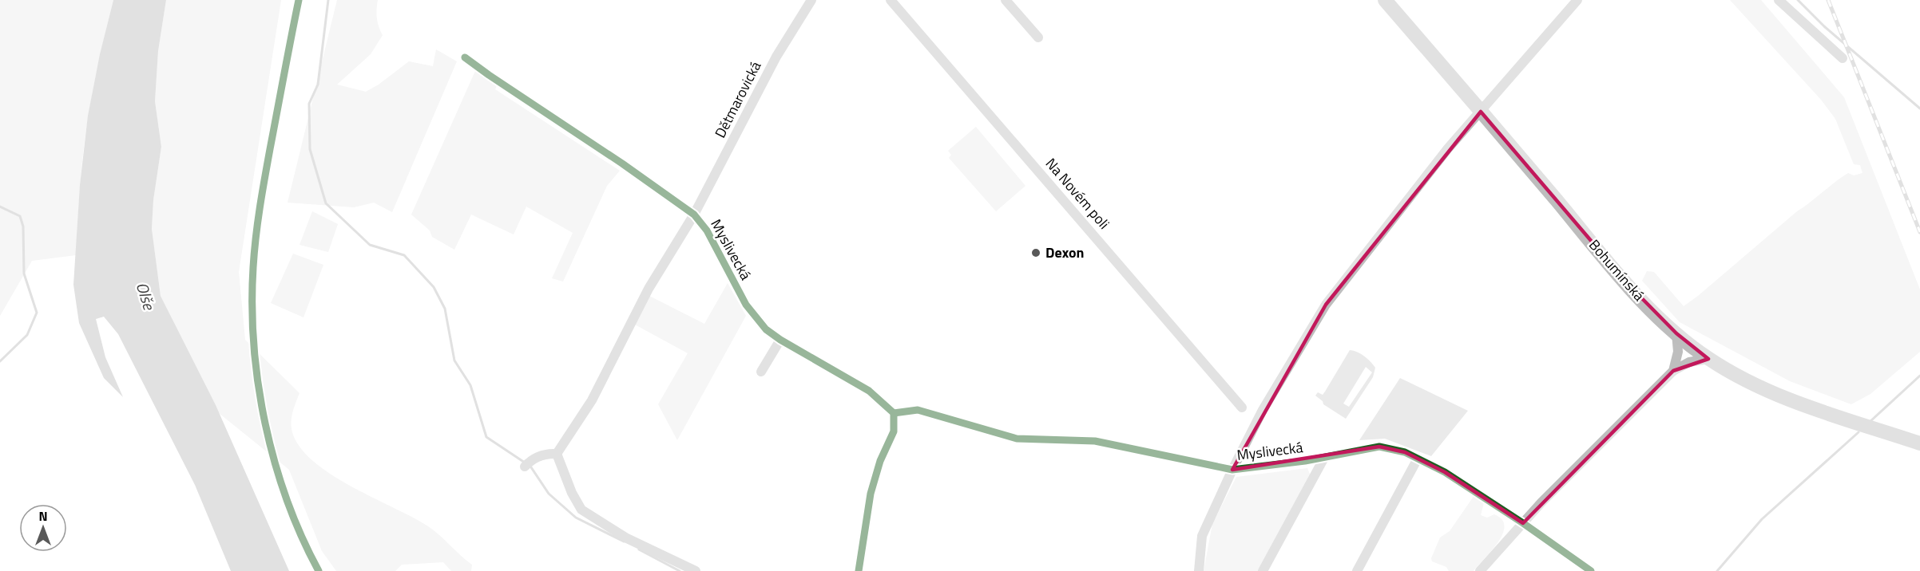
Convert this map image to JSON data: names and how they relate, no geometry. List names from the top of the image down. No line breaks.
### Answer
{"streets":{"main road":["Bohumínská"],"street":["Dětmarovická","Na Novém poli","Myslivecká"]},"crossings":[["Dětmarovická","Myslivecká"]],"water":["Olše"],"places":["Dexon"],"north":"top"}
